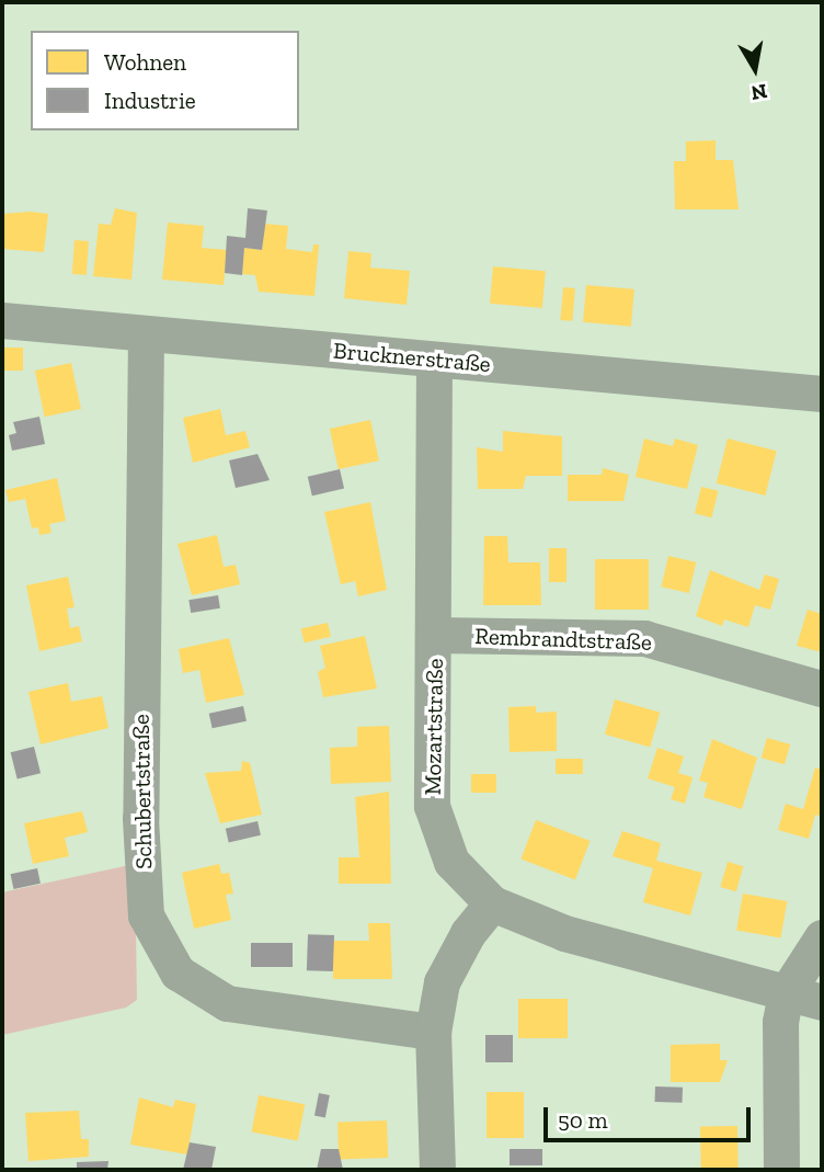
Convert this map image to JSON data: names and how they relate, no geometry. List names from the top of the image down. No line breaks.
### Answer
{"streets":{"street":["Brucknerstraße","Rembrandtstraße","Mozartstraße","Schubertstraße"]},"crossings":[["Brucknerstraße","Mozartstraße"],["Brucknerstraße","Schubertstraße"],["Rembrandtstraße","Mozartstraße"]],"legend":["Wohnen","Industrie"],"scale_bar":"50 m","north":"bottom"}
